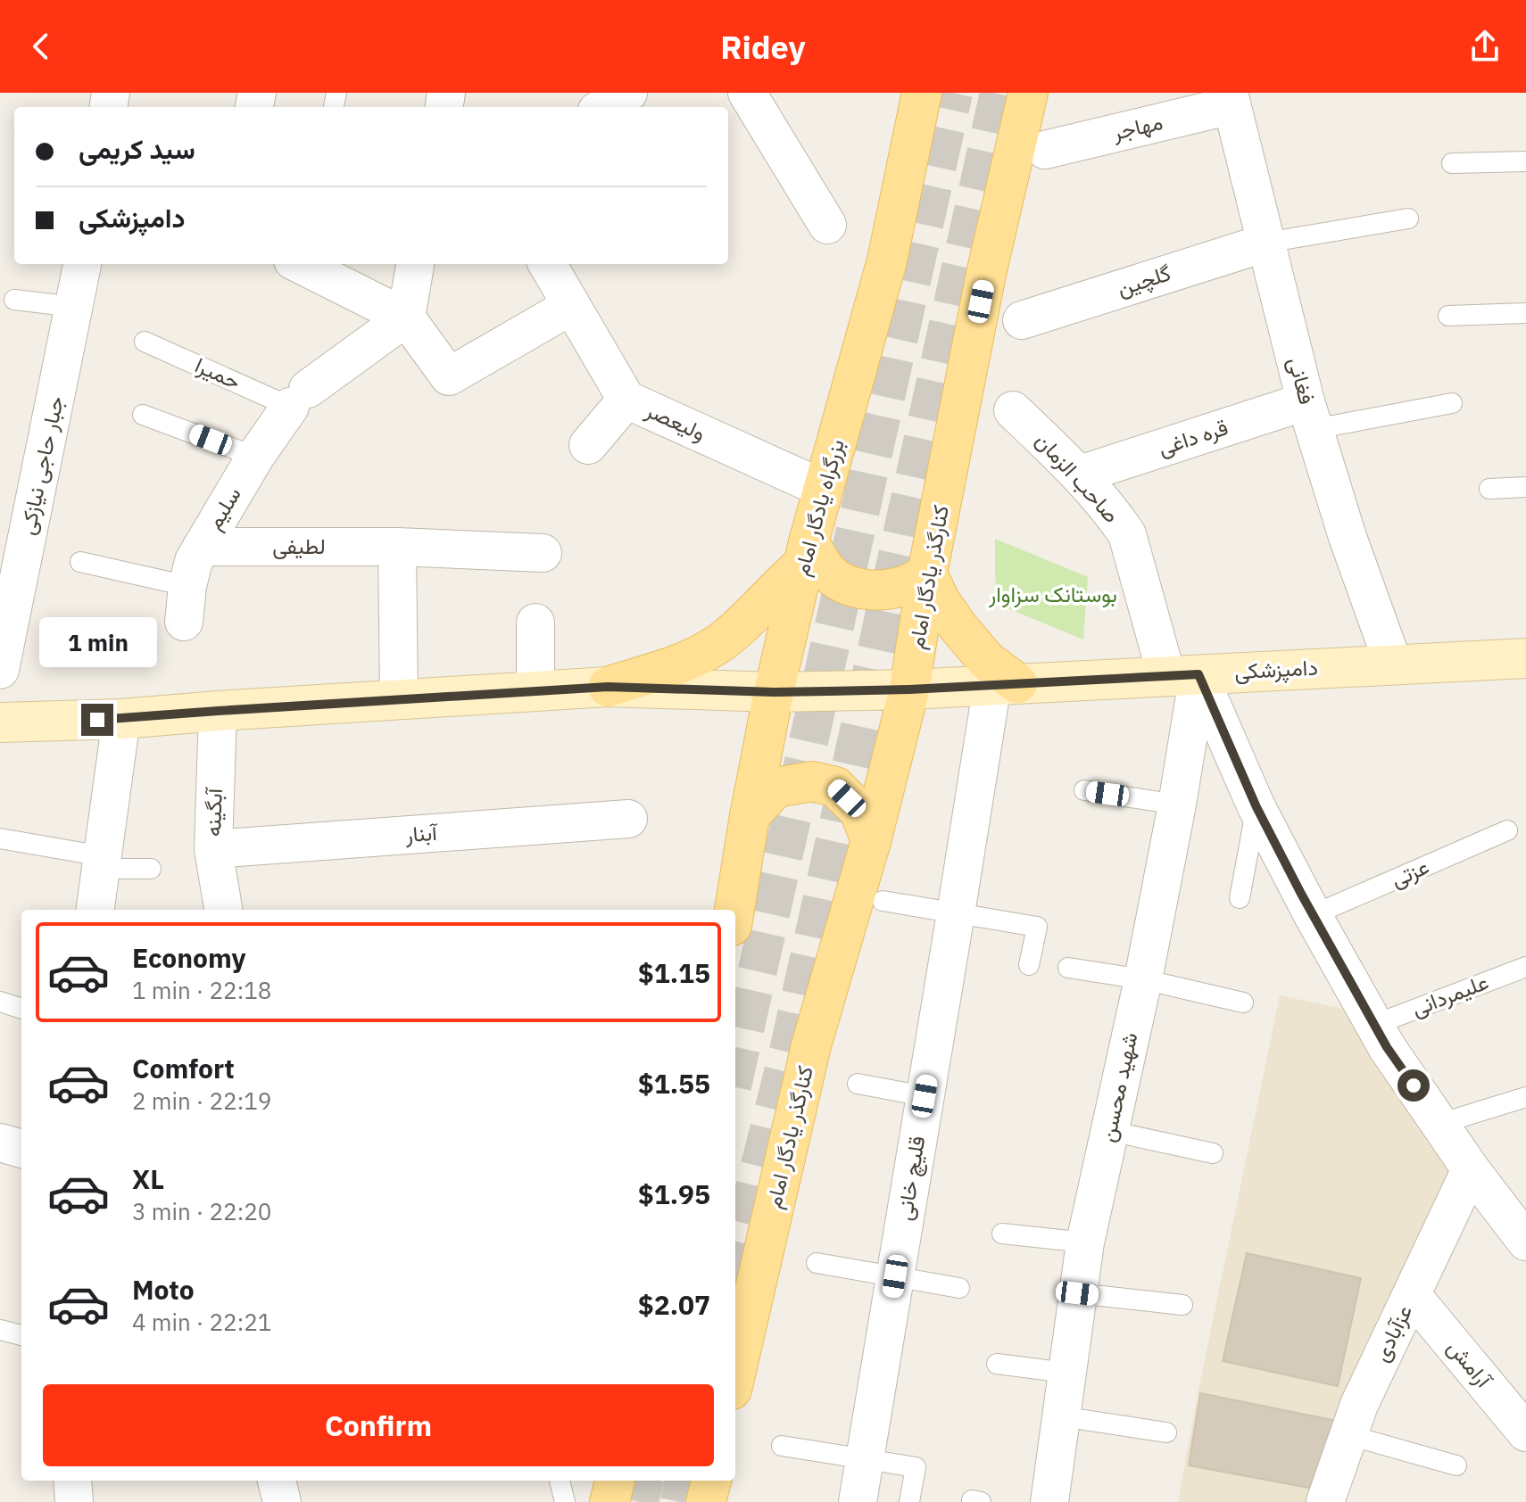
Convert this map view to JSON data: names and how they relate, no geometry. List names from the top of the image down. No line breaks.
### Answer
{"streets":{"main road":["بزرگراه یادگار امام","کنارگذر یادگار امام","دامپزشکی"],"street":["مهاجر","گلچین","فغانی","ولیعصر","قره داغی","جبار حاجی نیازکی","صاحب الزمان","سلیم","لطیفی","آبگینه","آبنار","شهید محسن","قلیچ خانی","عزآبادی","آرامش"],"lane":["حمیرا","عزتی","علیمردانی"]},"crossings":[["مهاجر","فغانی"],["گلچین","فغانی"],["حمیرا","سلیم"],["فغانی","قره داغی"],["فغانی","دامپزشکی"],["ولیعصر","بزرگراه یادگار امام"],["قره داغی","صاحب الزمان"],["صاحب الزمان","دامپزشکی"],["صاحب الزمان","عزتی"],["صاحب الزمان","علیمردانی"],["صاحب الزمان","شهید محسن"],["صاحب الزمان","عزآبادی"],["بزرگراه یادگار امام","دامپزشکی"],["سلیم","لطیفی"],["کنارگذر یادگار امام","دامپزشکی"],["دامپزشکی","آبگینه"],["دامپزشکی","شهید محسن"],["دامپزشکی","قلیچ خانی"],["آبگینه","آبنار"],["عزآبادی","آرامش"]],"parks":["بوستانک سزاوار"],"page":{"header":"Ridey","banner":["سید کریمی","دامپزشکی"],"bubble":"1 min","list":[{"name":"Economy","note":"1 min · 22:18","value":"$1.15"},{"name":"Comfort","note":"2 min · 22:19","value":"$1.55"},{"name":"XL","note":"3 min · 22:20","value":"$1.95"},{"name":"Moto","note":"4 min · 22:21","value":"$2.07"}],"buttons":"Confirm"}}
